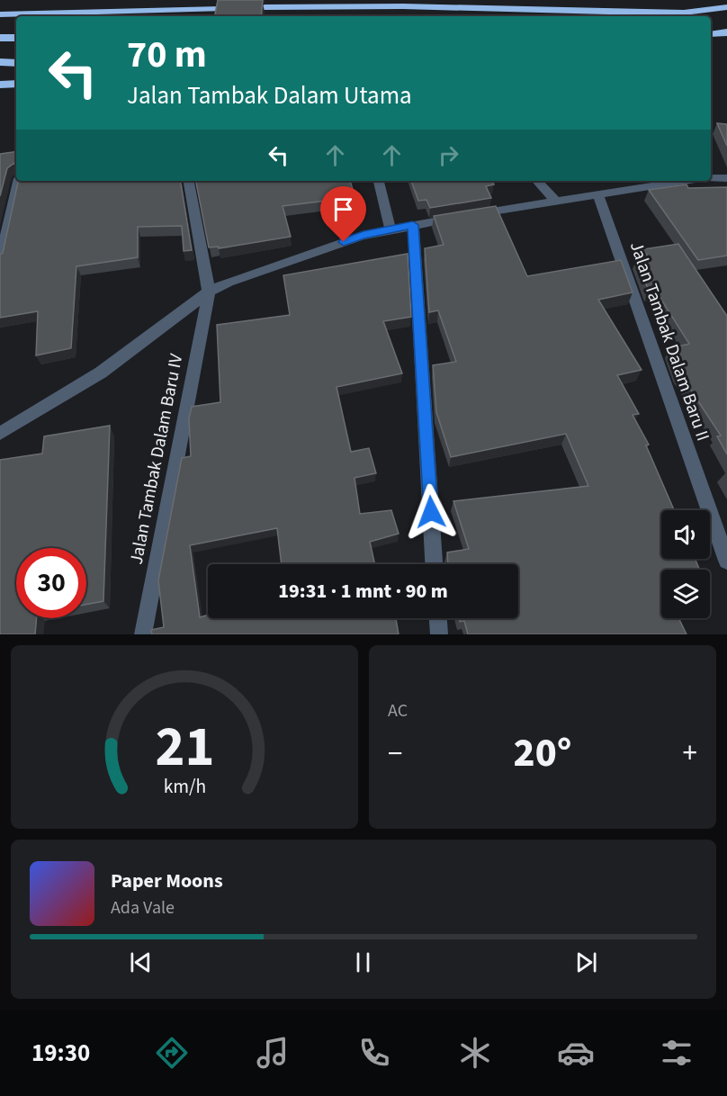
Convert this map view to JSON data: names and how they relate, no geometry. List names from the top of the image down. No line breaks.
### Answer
{"streets":{"street":["Jalan Tambak Dalam Baru II","Jalan Tambak Dalam Baru IV"]},"page":{"turn":["70 m","Jalan Tambak Dalam Utama"],"limit":"30","trip":"19:31 · 1 mnt · 90 m","tile":"AC","heat":["−","20°","+"],"song":["Paper Moons","Ada Vale"],"tabs":"19:30","gauge":["21","km/h"]}}
